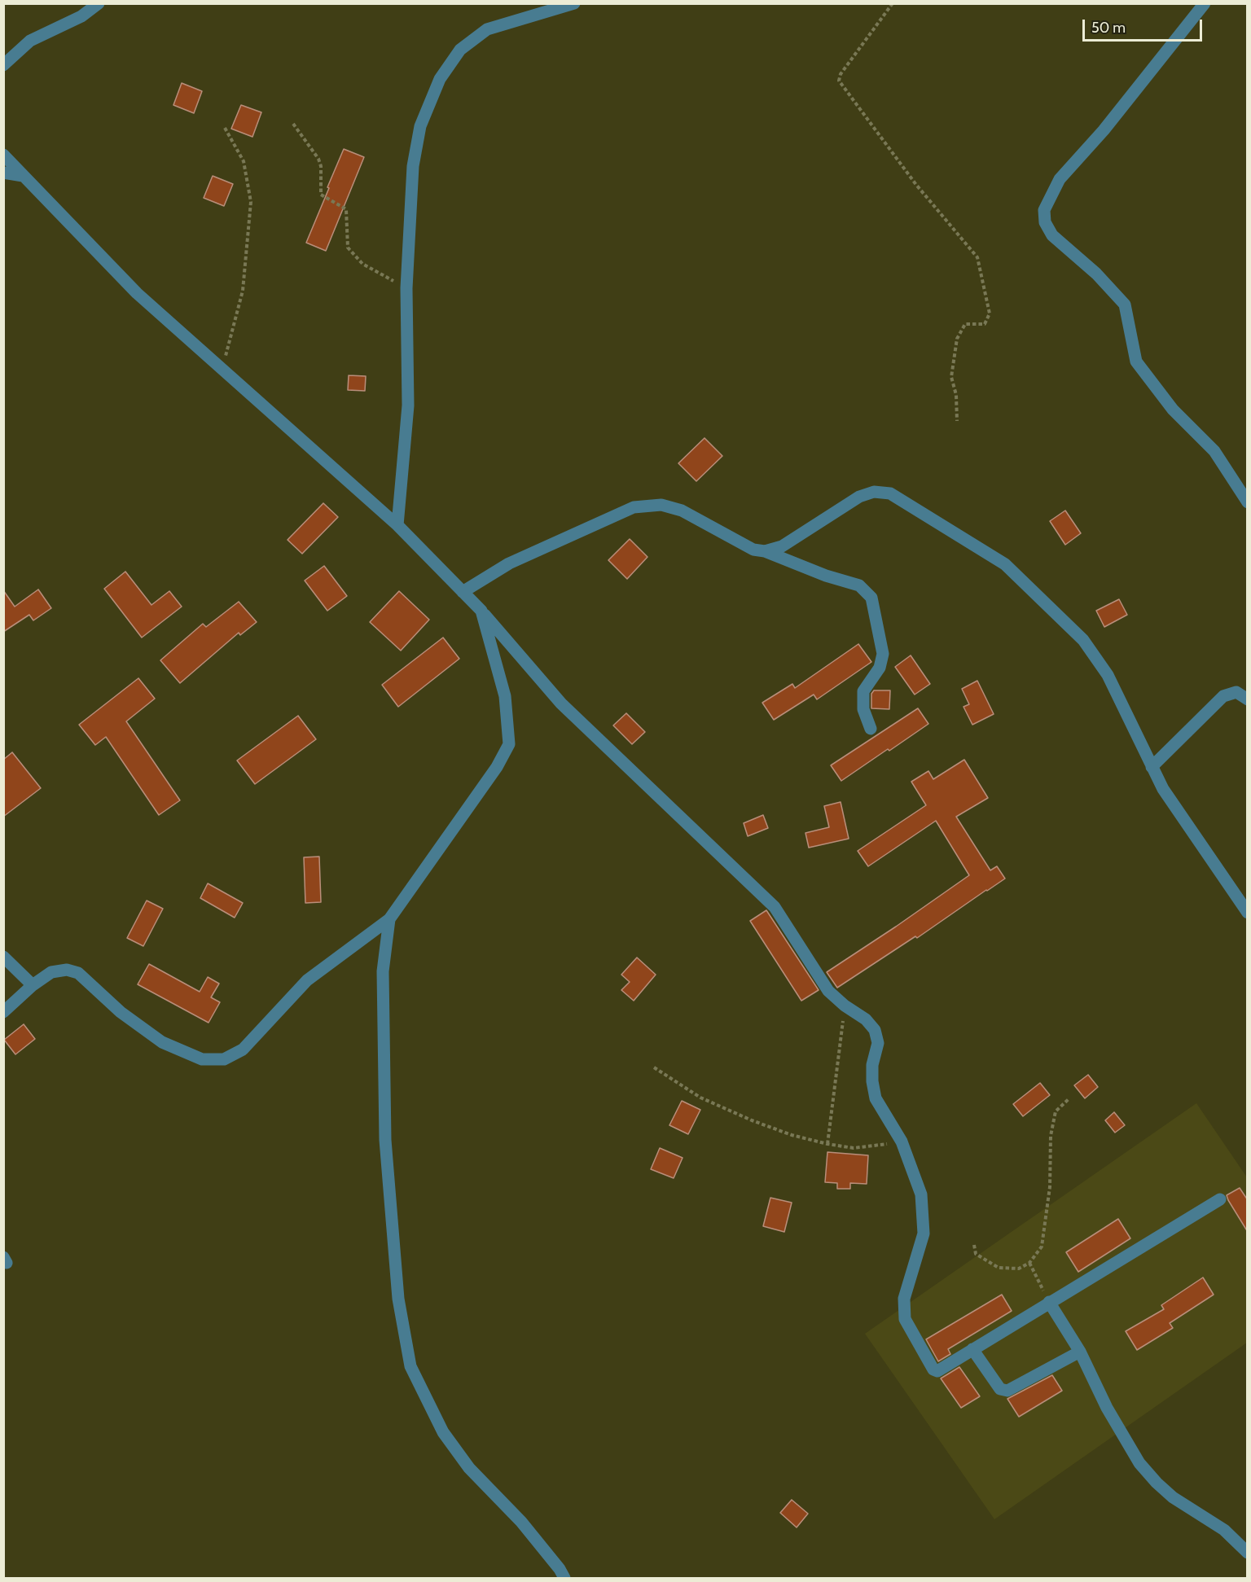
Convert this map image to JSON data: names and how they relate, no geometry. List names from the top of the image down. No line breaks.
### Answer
{"scale_bar":"50 m"}
